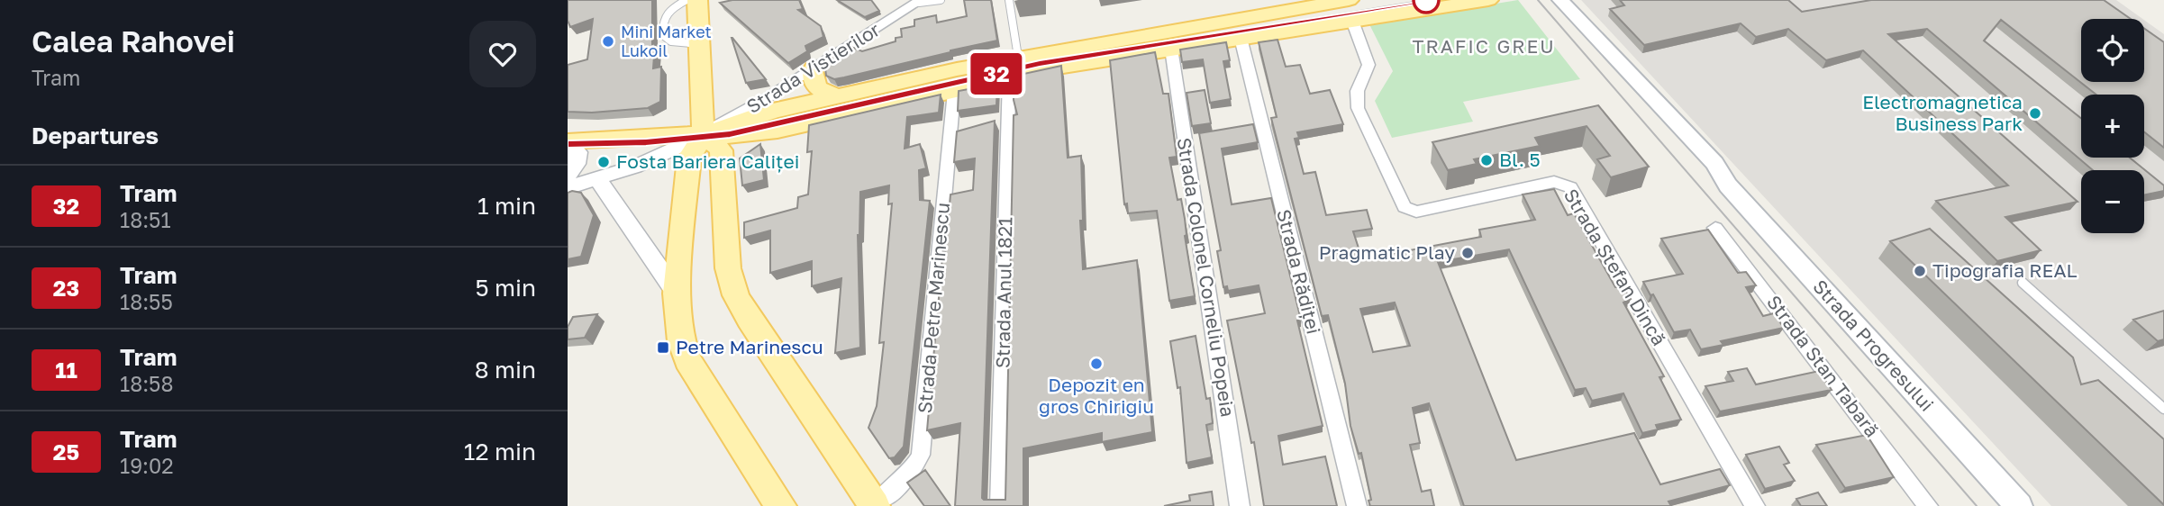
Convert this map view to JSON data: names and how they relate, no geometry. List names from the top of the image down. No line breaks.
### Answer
{"streets":{"main road":["Strada Progresului"],"street":["Strada Vistierilor","Strada Ștefan Dincă","Strada Rădiței","Strada Colonel Corneliu Popeia","Strada Anul 1821","Strada Petre Marinescu","Strada Stan Tabară"]},"districts":["TRAFIC GREU"],"places":{"other":["Mini Market Lukoil","Electromagnetica Business Park","Bl. 5","Fosta Bariera Caliței","Pragmatic Play","Tipografia REAL","Depozit en gros Chirigiu"],"transit":["Petre Marinescu"]},"lines":["tram line 32"],"page":{"heading":[["Calea Rahovei","Tram"],"Departures"],"on_map":"32","map_buttons":["+","−"],"list":[{"mark":"32","name":"Tram","note":"18:51","value":"1 min"},{"mark":"23","name":"Tram","note":"18:55","value":"5 min"},{"mark":"11","name":"Tram","note":"18:58","value":"8 min"},{"mark":"25","name":"Tram","note":"19:02","value":"12 min"}]}}
